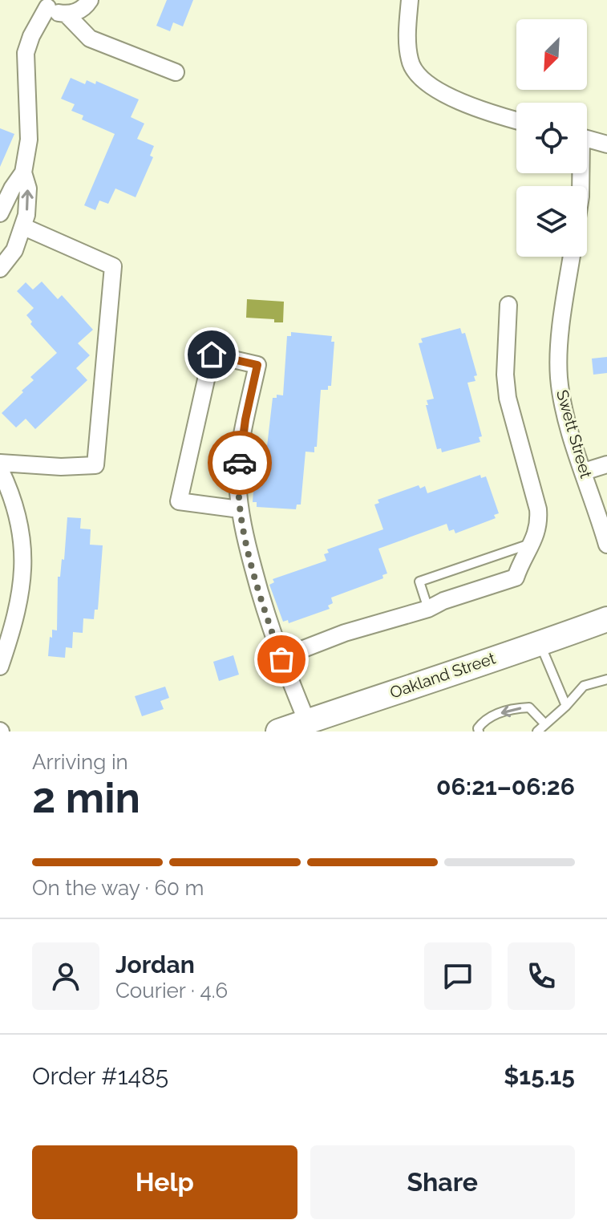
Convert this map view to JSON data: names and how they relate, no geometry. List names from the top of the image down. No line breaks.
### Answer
{"streets":{"main road":["Oakland Street"],"street":["Swett Street"]},"north":"bottom left","page":{"heading":["2 min","Arriving in","06:21–06:26"],"panel":["Jordan","Courier · 4.6","Order #1485","$15.15"],"bar":"On the way · 60 m","buttons":["Help","Share"]}}
